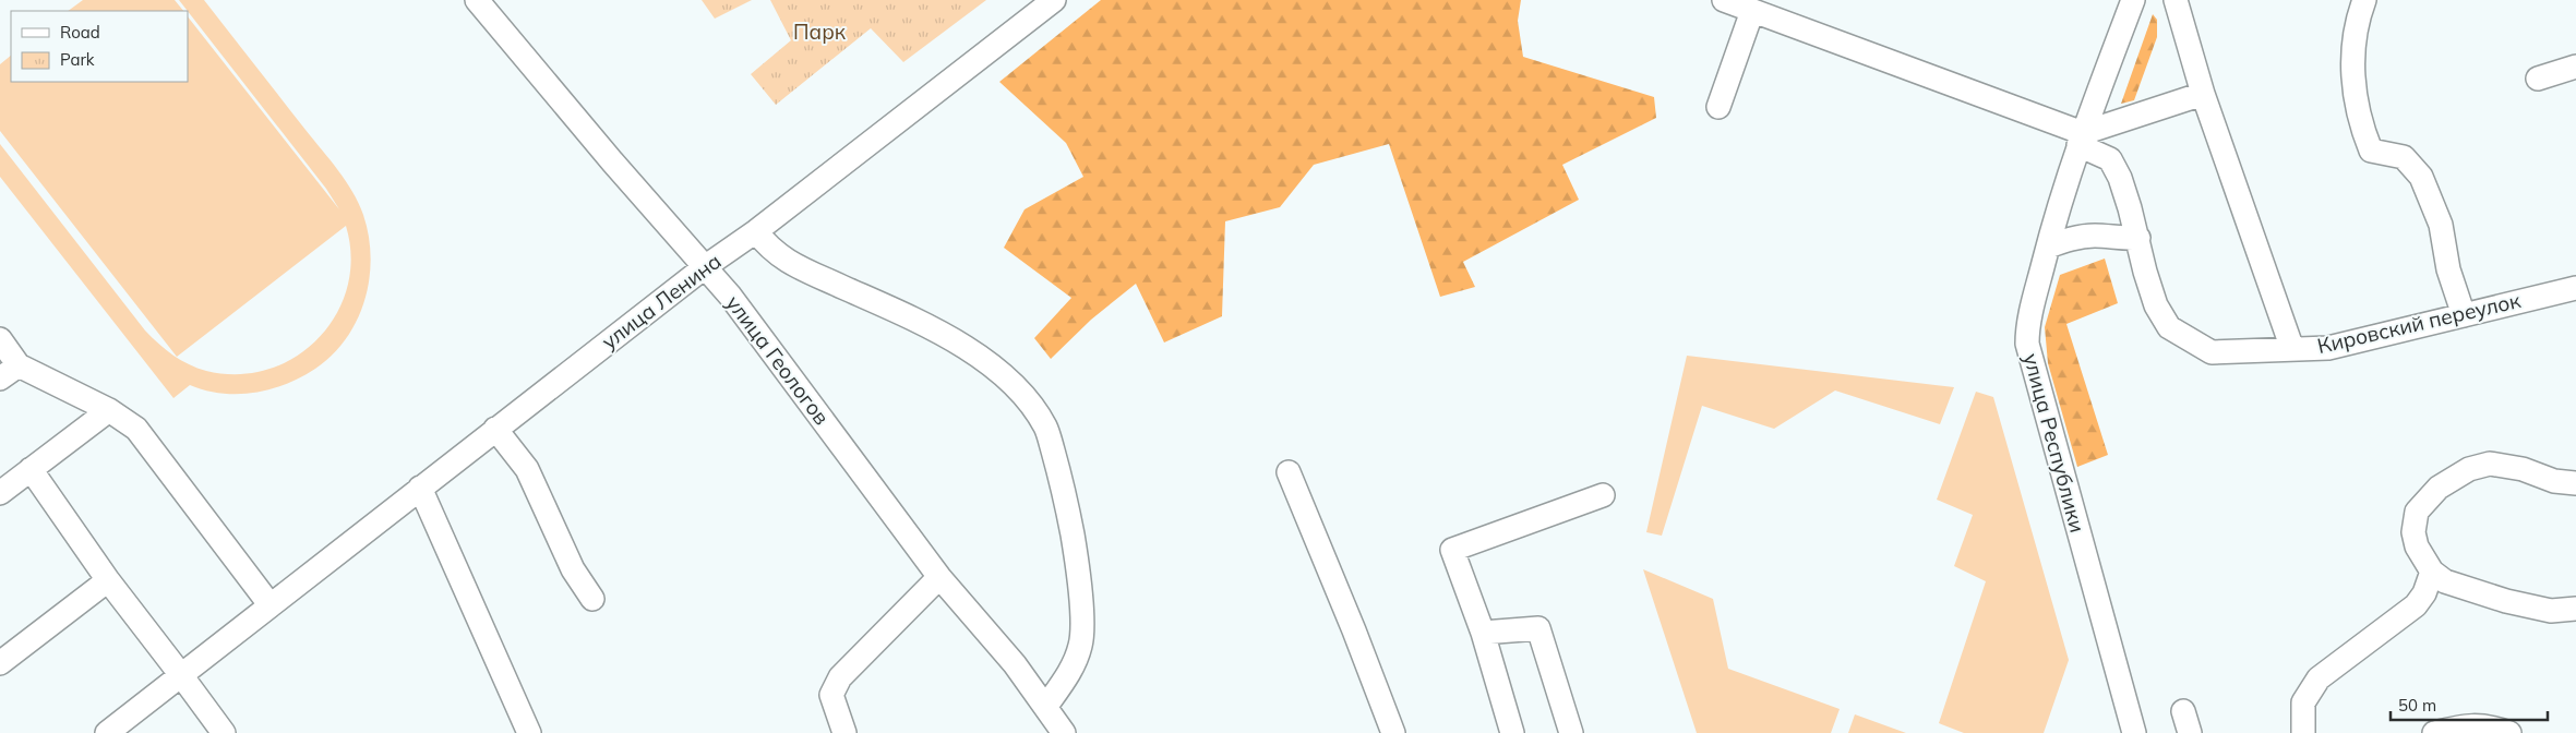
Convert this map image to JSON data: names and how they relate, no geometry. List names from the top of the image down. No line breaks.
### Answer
{"streets":{"street":["улица Ленина","Кировский переулок","улица Геологов","улица Республики"]},"crossings":[["улица Ленина","улица Геологов"],["Кировский переулок","улица Республики"]],"parks":["Парк"],"legend":["Road","Park"],"scale_bar":"50 m"}
